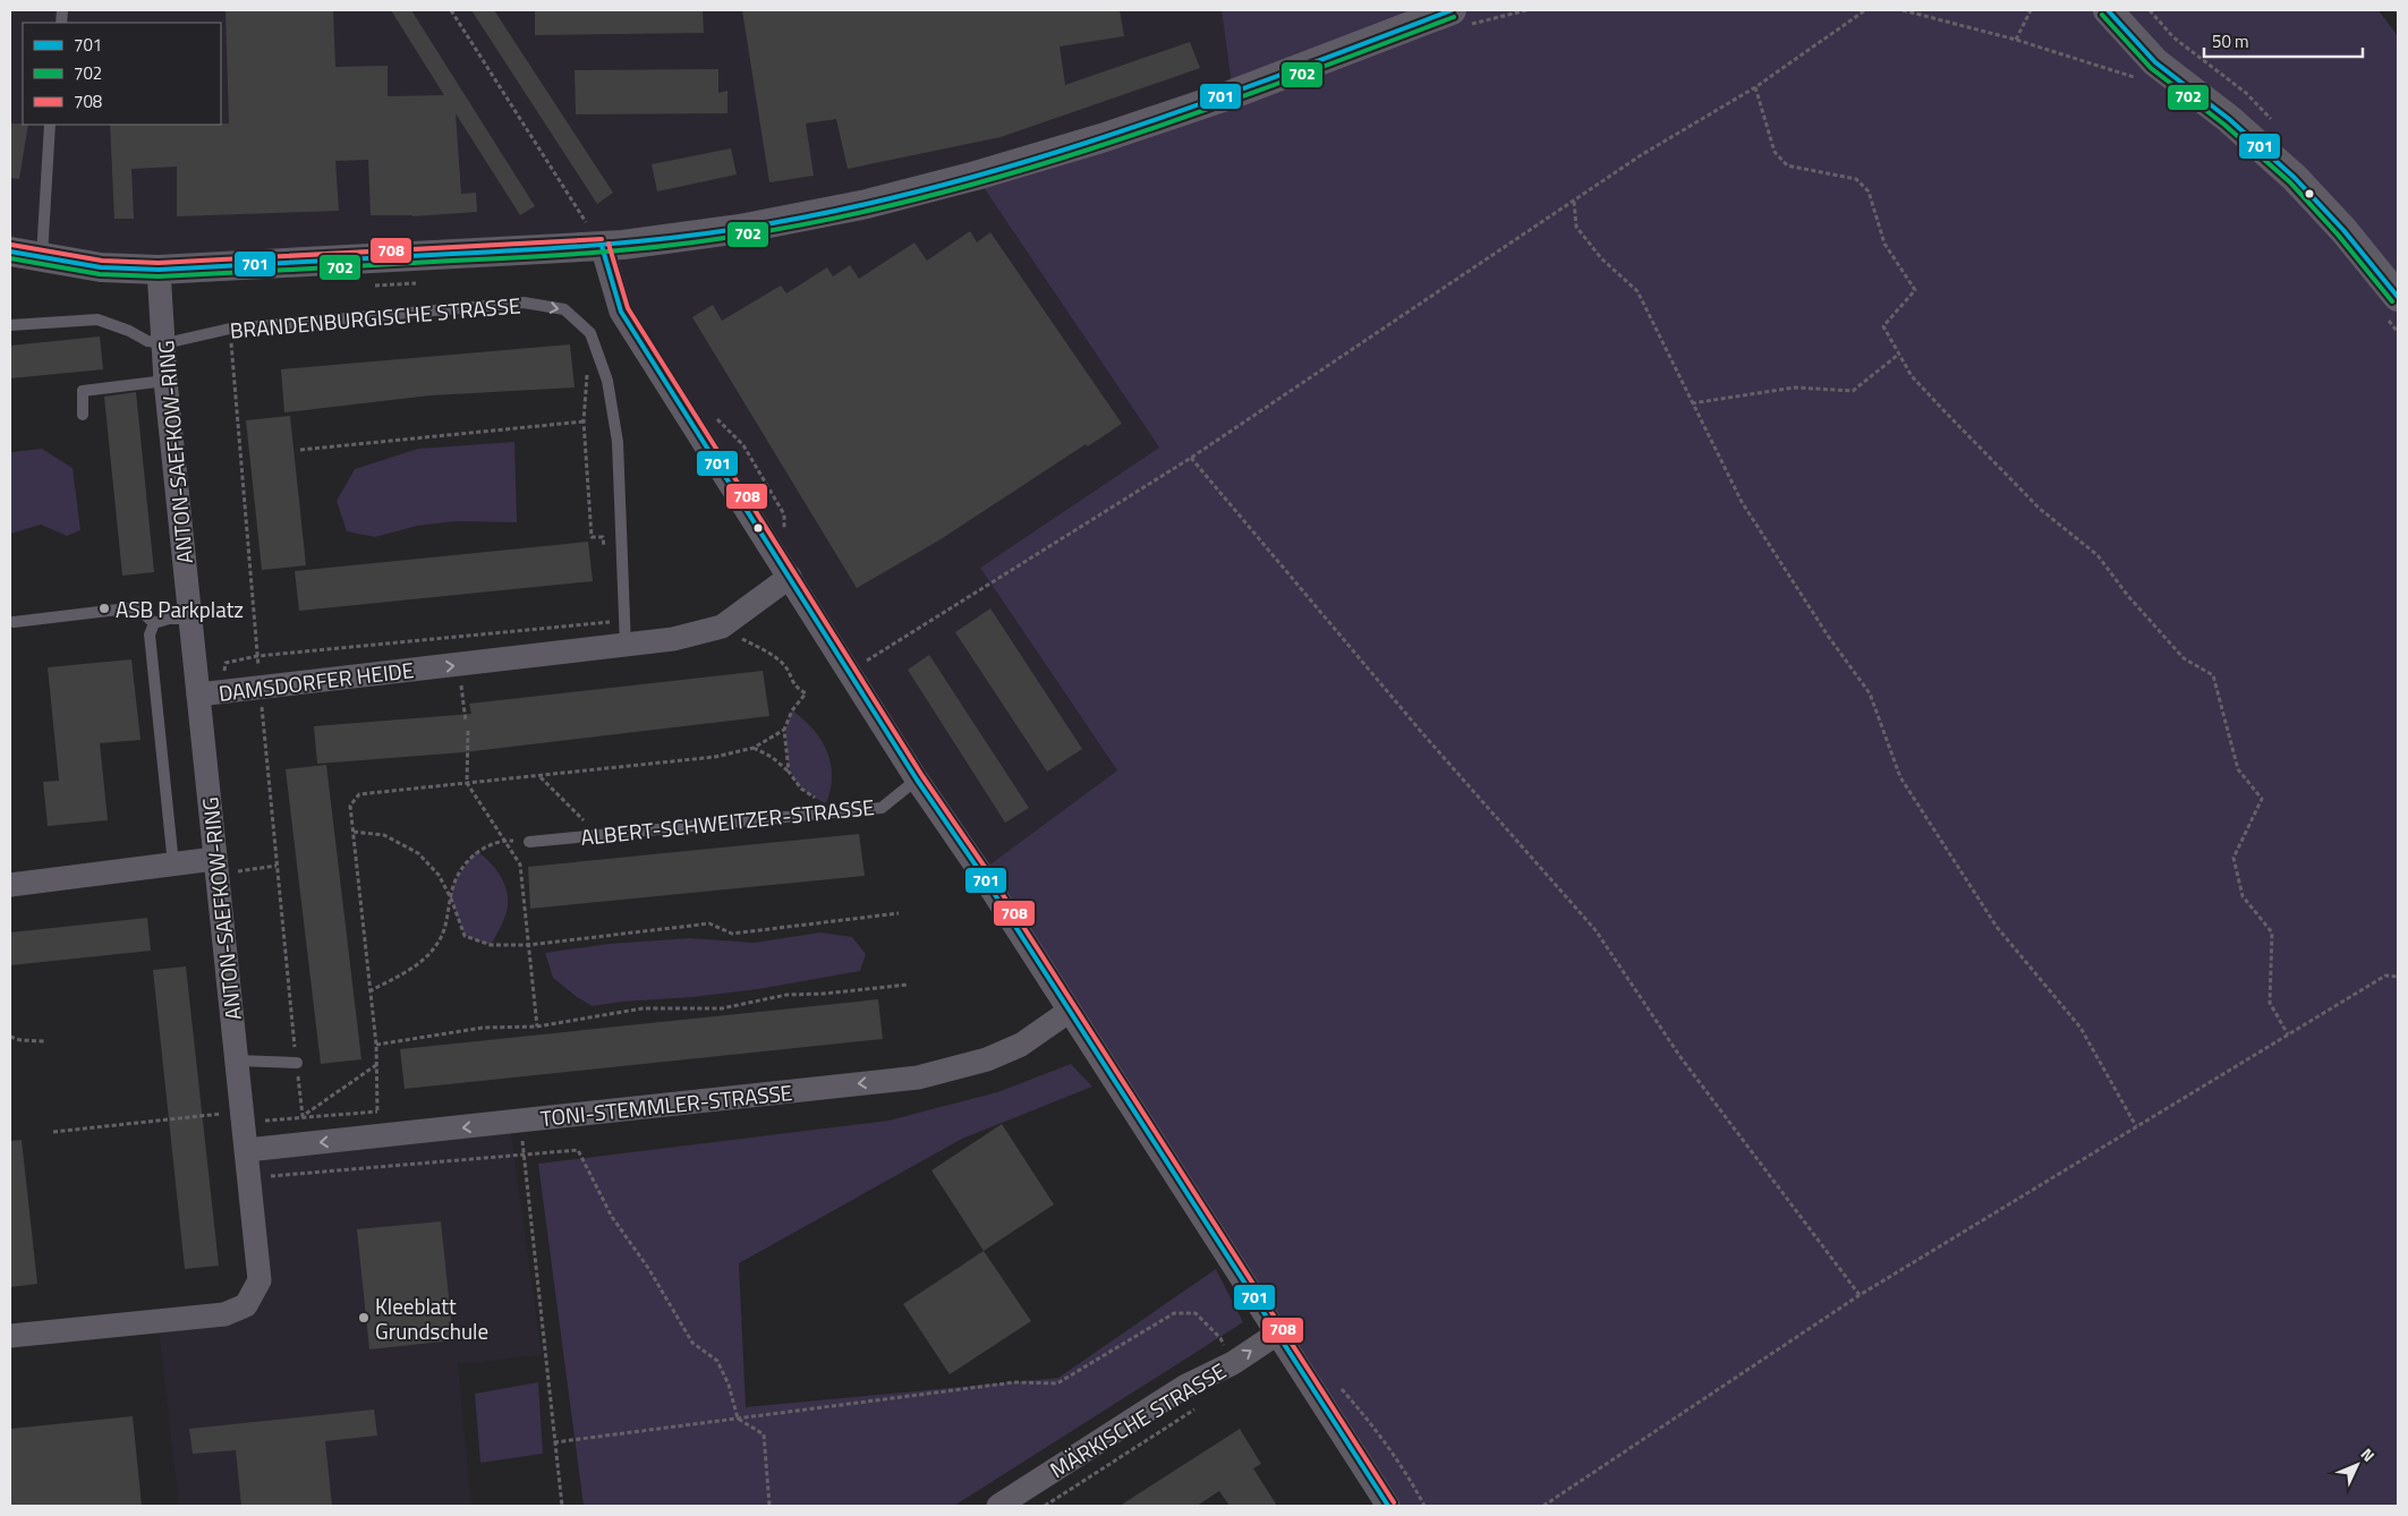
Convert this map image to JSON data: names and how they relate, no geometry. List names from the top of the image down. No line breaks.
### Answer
{"streets":{"street":["ANTON-SAEFKOW-RING","DAMSDORFER HEIDE","TONI-STEMMLER-STRASSE","MÄRKISCHE STRASSE"],"lane":["BRANDENBURGISCHE STRASSE","ALBERT-SCHWEITZER-STRASSE"]},"crossings":[["BRANDENBURGISCHE STRASSE","ANTON-SAEFKOW-RING"],["BRANDENBURGISCHE STRASSE","DAMSDORFER HEIDE"],["ANTON-SAEFKOW-RING","DAMSDORFER HEIDE"],["ANTON-SAEFKOW-RING","TONI-STEMMLER-STRASSE"]],"one_way":["BRANDENBURGISCHE STRASSE","TONI-STEMMLER-STRASSE"],"places":["ASB Parkplatz","Kleeblatt Grundschule"],"lines":["transit line 701","transit line 702","transit line 708"],"legend":["701","702","708"],"scale_bar":"50 m","north":"top right"}
